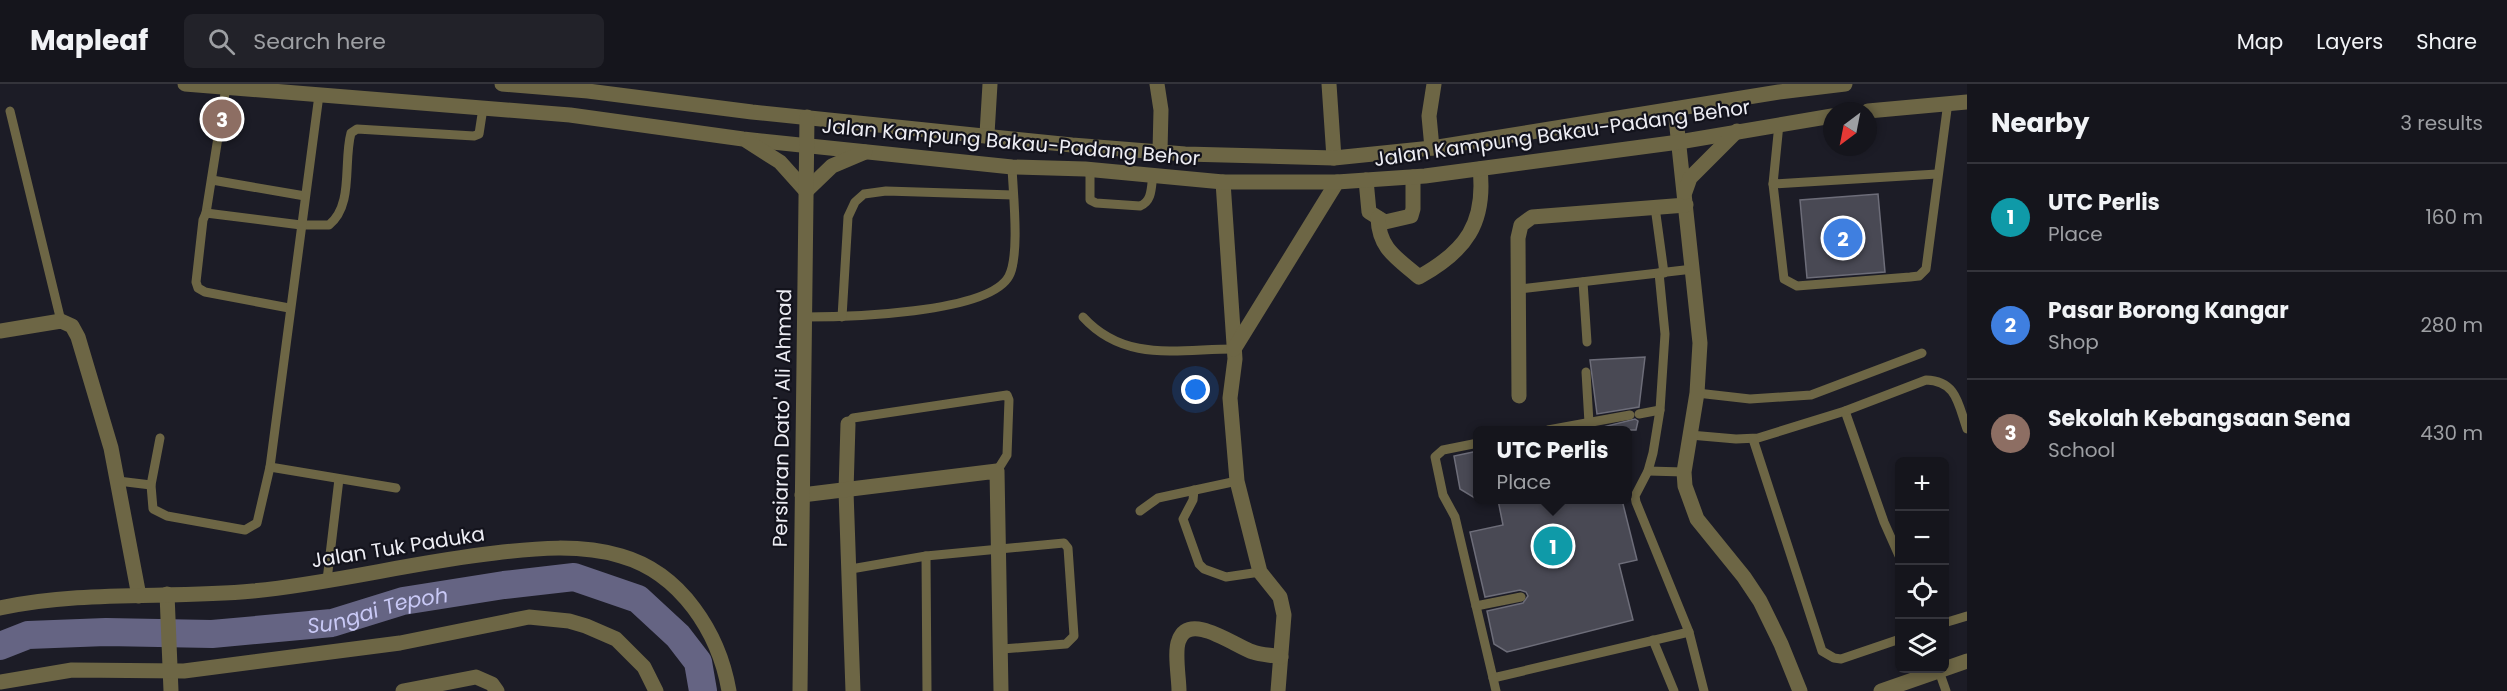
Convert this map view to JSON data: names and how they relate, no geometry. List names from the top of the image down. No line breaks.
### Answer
{"streets":{"street":["Jalan Kampung Bakau-Padang Behor","Persiaran Dato' Ali Ahmad","Jalan Tuk Paduka"]},"crossings":[["Jalan Kampung Bakau-Padang Behor","Persiaran Dato' Ali Ahmad"]],"water":["Sungai Tepoh"],"north":"bottom left","page":{"header":"Mapleaf","search":"Search here","nav":["Map","Layers","Share"],"heading":["Nearby","3 results"],"pins":["3","2","1"],"list":[{"mark":"1","name":"UTC Perlis","note":"Place","value":"160 m"},{"mark":"2","name":"Pasar Borong Kangar","note":"Shop","value":"280 m"},{"mark":"3","name":"Sekolah Kebangsaan Sena","note":"School","value":"430 m"}],"popup":["UTC Perlis","Place"],"map_buttons":["+","−"]}}
